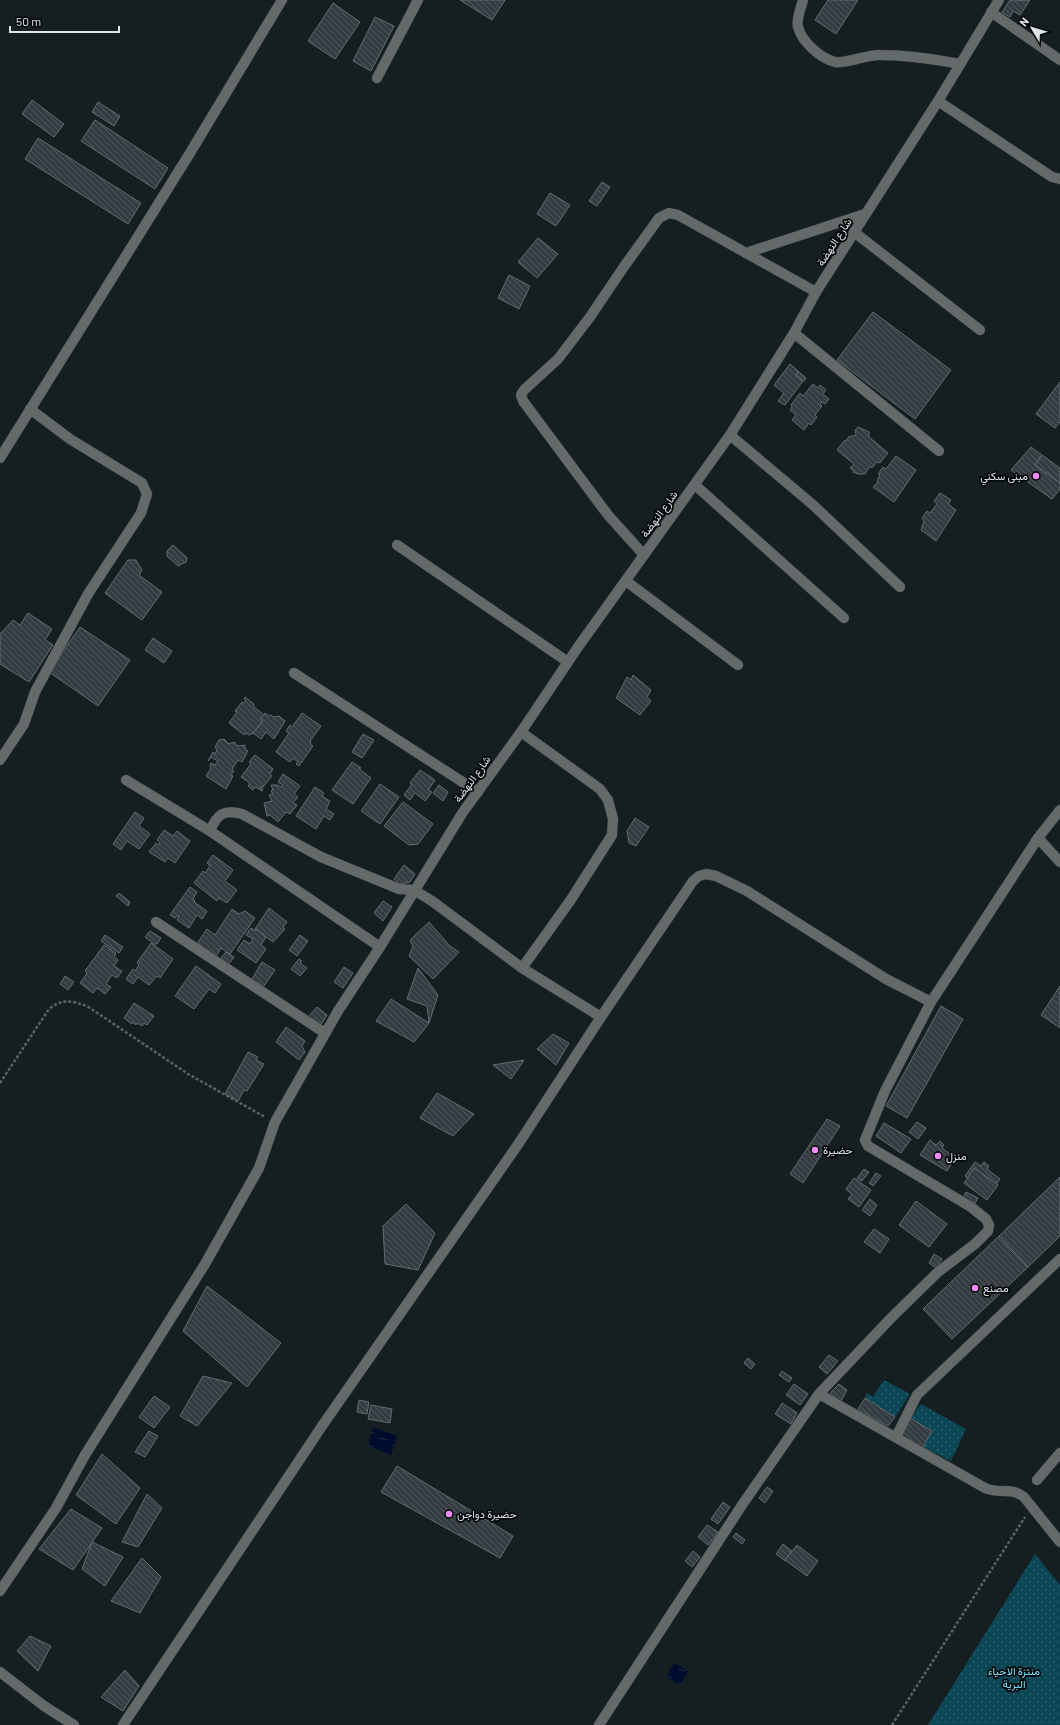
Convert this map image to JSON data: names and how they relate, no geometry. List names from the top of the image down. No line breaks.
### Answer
{"streets":{"street":["شارع النهضة"]},"parks":["منتزة الاحياء البرية"],"places":["مبنى سكني","حضيرة","منزل","مصنع","حضيرة دواجن"],"scale_bar":"50 m","north":"top left"}
